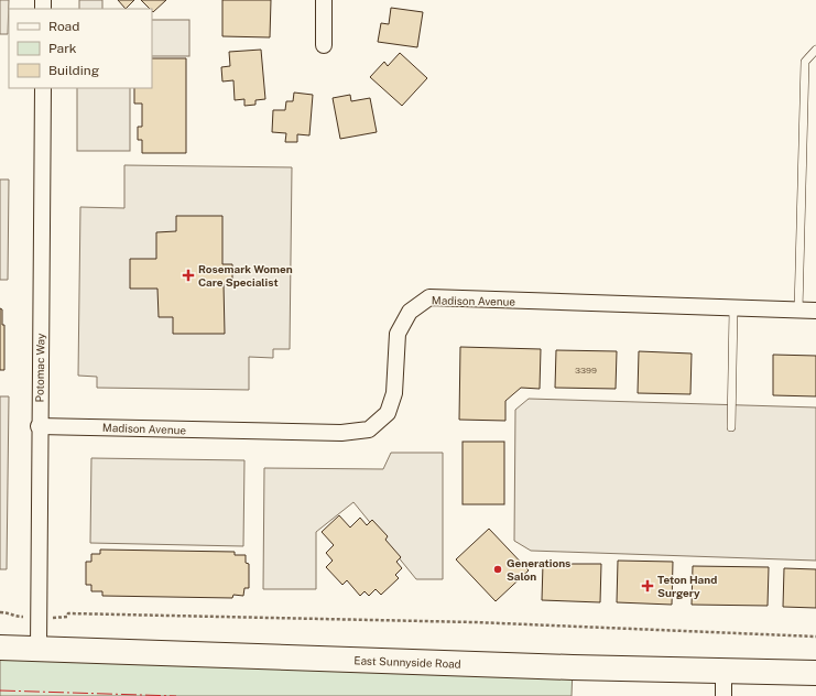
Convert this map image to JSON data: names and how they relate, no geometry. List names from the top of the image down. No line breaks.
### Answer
{"streets":{"main road":["East Sunnyside Road"],"street":["Madison Avenue","Potomac Way"]},"crossings":[["Madison Avenue","Potomac Way"],["Potomac Way","East Sunnyside Road"]],"places":{"health":["Rosemark Women Care Specialist","Teton Hand Surgery"],"other":["Generations Salon"]},"house_numbers":["3399"],"legend":["Road","Park","Building"]}
